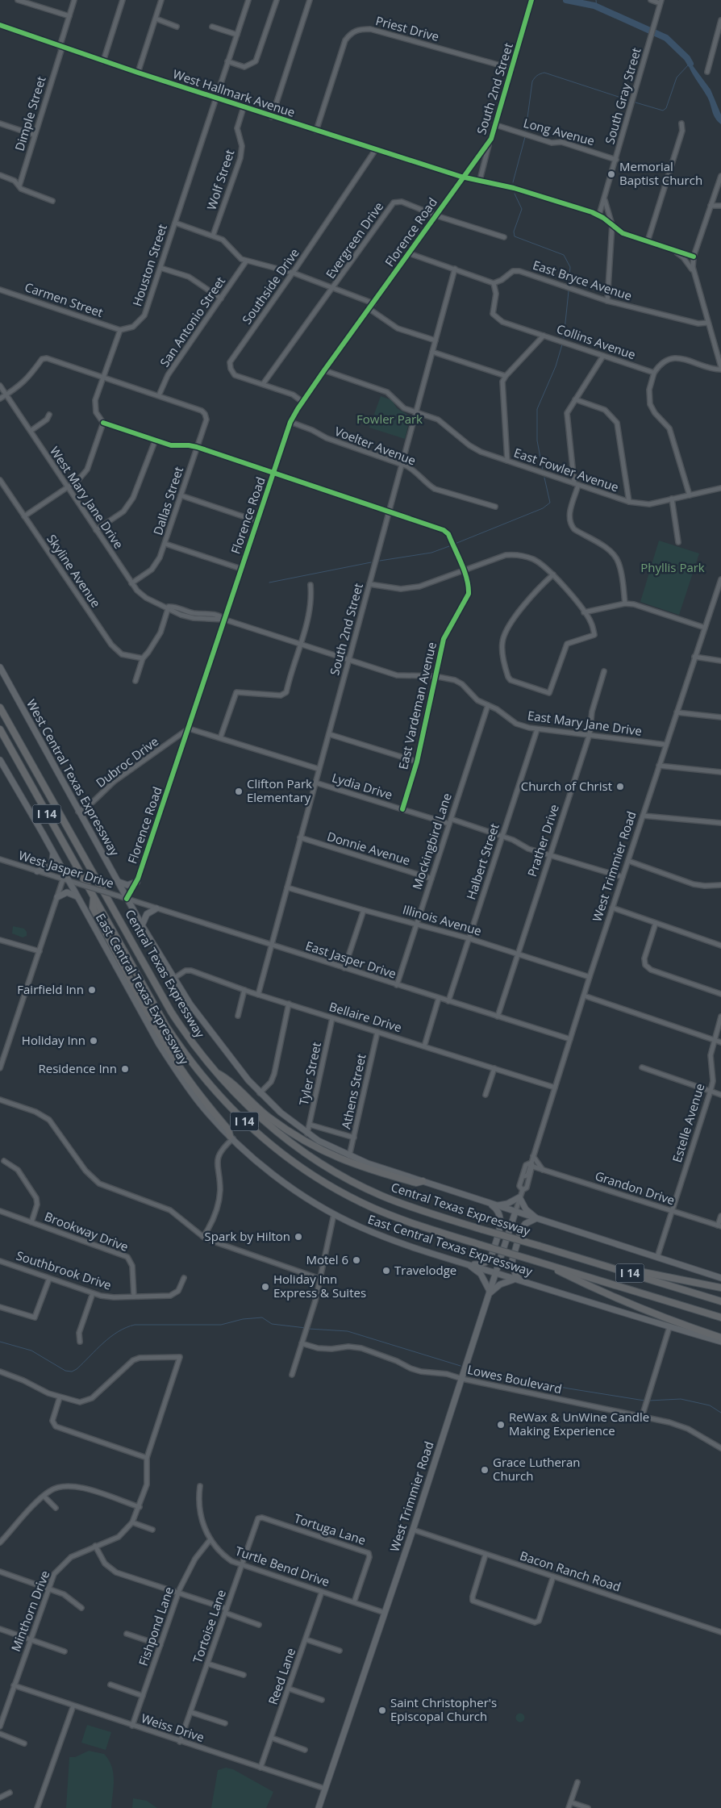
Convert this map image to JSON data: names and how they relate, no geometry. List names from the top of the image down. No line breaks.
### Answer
{"streets":{"highway":["I 14","Central Texas Expressway"],"main road":["West Central Texas Expressway","West Trimmier Road","East Central Texas Expressway"],"street":["Priest Drive","South 2nd Street","West Hallmark Avenue","South Gray Street","Dimple Street","Long Avenue","Wolf Street","Florence Road","Evergreen Drive","Houston Street","East Bryce Avenue","Southside Drive","Carmen Street","San Antonio Street","Collins Avenue","Voelter Avenue","East Fowler Avenue","West Mary Jane Drive","Dallas Street","Skyline Avenue","East Vardeman Avenue","East Mary Jane Drive","Dubroc Drive","Lydia Drive","Prather Drive","Mockingbird Lane","Donnie Avenue","Halbert Street","West Jasper Drive","Illinois Avenue","East Jasper Drive","Bellaire Drive","Tyler Street","Athens Street","Estelle Avenue","Grandon Drive","Brookway Drive","Southbrook Drive","Lowes Boulevard","Tortuga Lane","Turtle Bend Drive","Bacon Ranch Road","Minthorn Drive","Fishpond Lane","Tortoise Lane","Reed Lane","Weiss Drive"]},"crossings":[["Priest Drive","South 2nd Street"],["Priest Drive","West Hallmark Avenue"],["South 2nd Street","West Hallmark Avenue"],["South 2nd Street","Long Avenue"],["South 2nd Street","Florence Road"],["South 2nd Street","Voelter Avenue"],["South 2nd Street","East Fowler Avenue"],["South 2nd Street","West Mary Jane Drive"],["South 2nd Street","East Vardeman Avenue"],["South 2nd Street","East Mary Jane Drive"],["South 2nd Street","Lydia Drive"],["South 2nd Street","Donnie Avenue"],["South 2nd Street","Illinois Avenue"],["South 2nd Street","East Jasper Drive"],["South 2nd Street","Bellaire Drive"],["West Hallmark Avenue","South Gray Street"],["West Hallmark Avenue","Dimple Street"],["West Hallmark Avenue","Wolf Street"],["West Hallmark Avenue","Florence Road"],["West Hallmark Avenue","Houston Street"],["West Hallmark Avenue","Southside Drive"],["South Gray Street","Long Avenue"],["Florence Road","Evergreen Drive"],["Florence Road","Southside Drive"],["Florence Road","Voelter Avenue"],["Florence Road","East Fowler Avenue"],["Florence Road","West Mary Jane Drive"],["Florence Road","East Vardeman Avenue"],["Florence Road","Dubroc Drive"],["Florence Road","West Central Texas Expressway"],["Florence Road","Lydia Drive"],["Florence Road","West Jasper Drive"],["Florence Road","East Jasper Drive"],["Evergreen Drive","Southside Drive"],["Houston Street","Carmen Street"],["East Bryce Avenue","Collins Avenue"],["San Antonio Street","Dallas Street"],["West Mary Jane Drive","Dallas Street"],["West Mary Jane Drive","East Mary Jane Drive"],["Dallas Street","East Vardeman Avenue"],["East Vardeman Avenue","East Mary Jane Drive"],["East Vardeman Avenue","Lydia Drive"],["East Mary Jane Drive","Prather Drive"],["East Mary Jane Drive","Mockingbird Lane"],["East Mary Jane Drive","Halbert Street"],["East Mary Jane Drive","West Trimmier Road"],["Dubroc Drive","West Central Texas Expressway"],["Dubroc Drive","Lydia Drive"],["West Central Texas Expressway","West Jasper Drive"],["West Central Texas Expressway","East Jasper Drive"],["Lydia Drive","Mockingbird Lane"],["Prather Drive","Illinois Avenue"],["Prather Drive","East Jasper Drive"],["Mockingbird Lane","Donnie Avenue"],["Mockingbird Lane","Illinois Avenue"],["Mockingbird Lane","East Jasper Drive"],["Halbert Street","Illinois Avenue"],["Halbert Street","East Jasper Drive"],["West Trimmier Road","Illinois Avenue"],["West Trimmier Road","East Jasper Drive"],["West Trimmier Road","East Central Texas Expressway"],["West Trimmier Road","Bellaire Drive"],["West Trimmier Road","Grandon Drive"],["West Trimmier Road","Lowes Boulevard"],["West Trimmier Road","Turtle Bend Drive"],["West Trimmier Road","Bacon Ranch Road"],["West Trimmier Road","Weiss Drive"],["West Jasper Drive","East Jasper Drive"],["West Jasper Drive","East Central Texas Expressway"],["Bellaire Drive","Tyler Street"],["Bellaire Drive","Athens Street"],["Estelle Avenue","Grandon Drive"],["Brookway Drive","Southbrook Drive"],["Tortuga Lane","Turtle Bend Drive"],["Tortuga Lane","Tortoise Lane"],["Turtle Bend Drive","Fishpond Lane"],["Turtle Bend Drive","Tortoise Lane"],["Turtle Bend Drive","Reed Lane"],["Minthorn Drive","Weiss Drive"],["Fishpond Lane","Weiss Drive"],["Tortoise Lane","Weiss Drive"],["Reed Lane","Weiss Drive"]],"parks":["Fowler Park","Phyllis Park"],"places":["Memorial Baptist Church","Church of Christ","Clifton Park Elementary","Fairfield Inn","Holiday Inn","Residence Inn","Spark by Hilton","Motel 6","Travelodge","Holiday Inn Express & Suites","ReWax & UnWine Candle Making Experience","Grace Lutheran Church","Saint Christopher's Episcopal Church"]}
